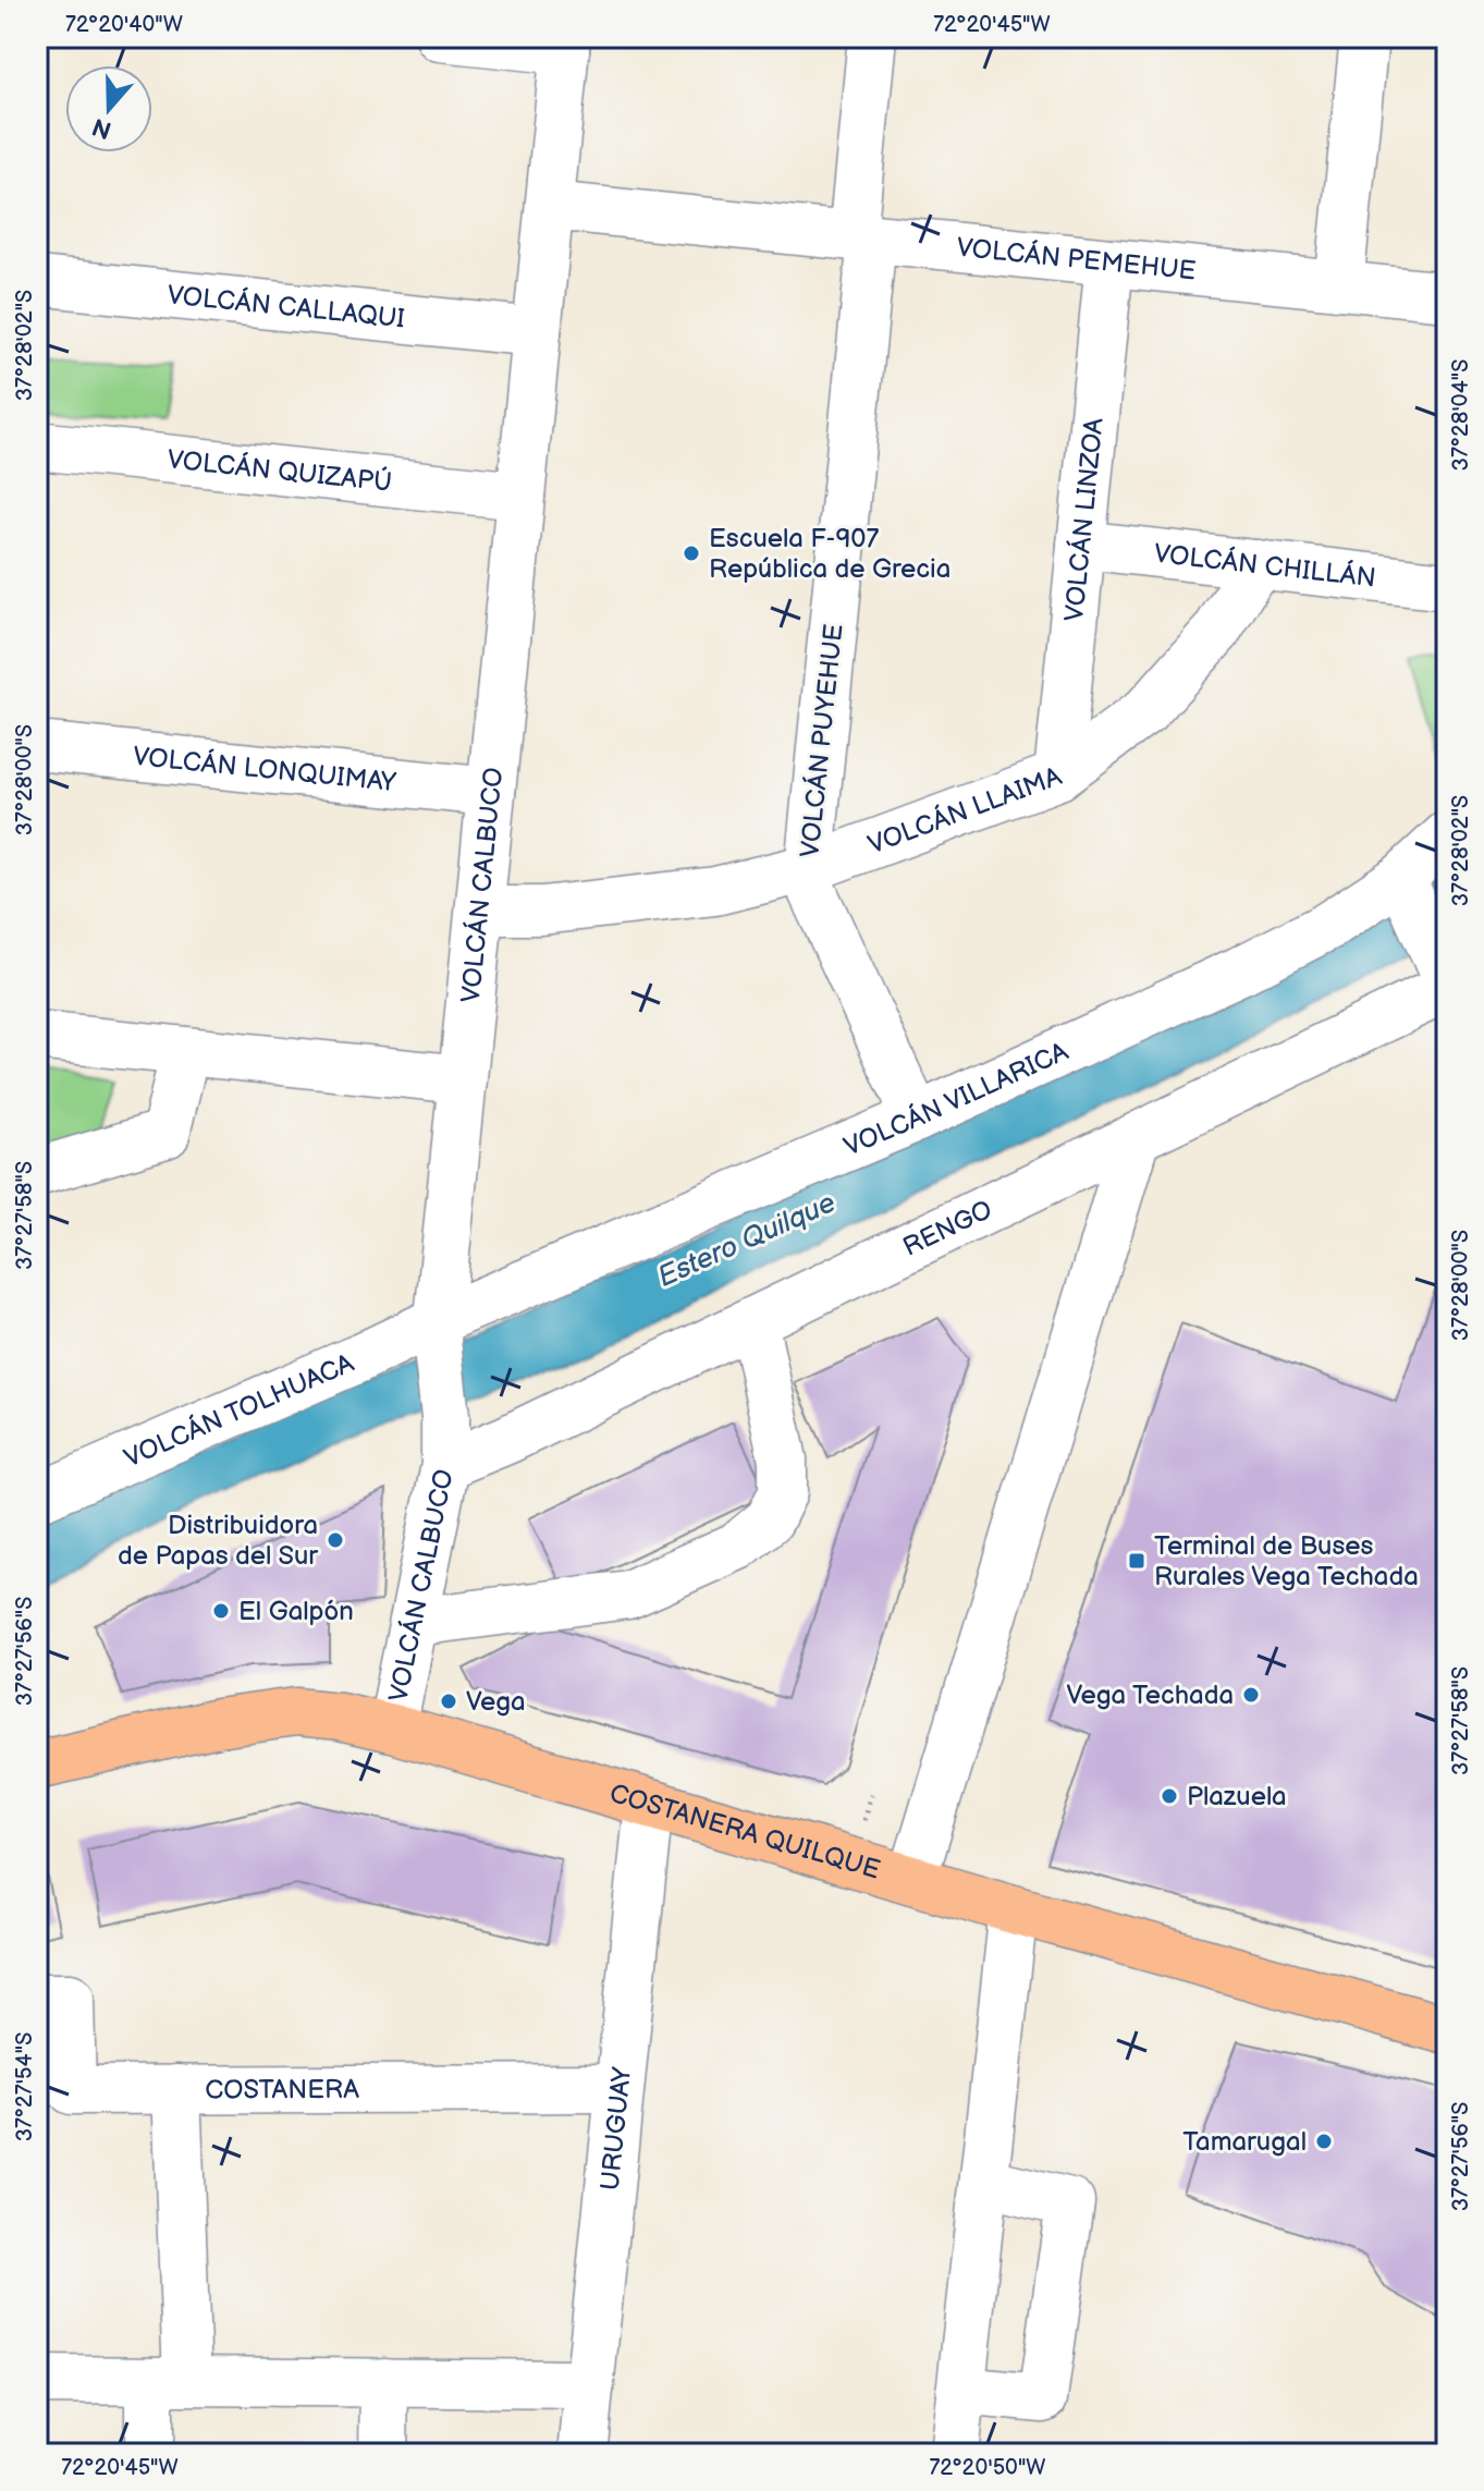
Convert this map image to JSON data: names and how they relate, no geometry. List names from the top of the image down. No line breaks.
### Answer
{"streets":{"main road":["COSTANERA QUILQUE"],"street":["VOLCÁN PEMEHUE","VOLCÁN CALLAQUI","VOLCÁN QUIZAPÚ","VOLCÁN LINZOA","VOLCÁN CHILLÁN","VOLCÁN PUYEHUE","VOLCÁN LONQUIMAY","VOLCÁN LLAIMA","VOLCÁN CALBUCO","VOLCÁN VILLARICA","RENGO","VOLCÁN TOLHUACA","COSTANERA","URUGUAY"]},"crossings":[["VOLCÁN PEMEHUE","VOLCÁN LINZOA"],["VOLCÁN PEMEHUE","VOLCÁN PUYEHUE"],["VOLCÁN PEMEHUE","VOLCÁN CALBUCO"],["VOLCÁN CALLAQUI","VOLCÁN CALBUCO"],["VOLCÁN QUIZAPÚ","VOLCÁN CALBUCO"],["VOLCÁN LINZOA","VOLCÁN CHILLÁN"],["VOLCÁN LINZOA","VOLCÁN LLAIMA"],["VOLCÁN CHILLÁN","VOLCÁN LLAIMA"],["VOLCÁN PUYEHUE","VOLCÁN LLAIMA"],["VOLCÁN PUYEHUE","VOLCÁN VILLARICA"],["VOLCÁN LONQUIMAY","VOLCÁN CALBUCO"],["VOLCÁN LLAIMA","VOLCÁN CALBUCO"],["VOLCÁN CALBUCO","VOLCÁN VILLARICA"],["VOLCÁN CALBUCO","RENGO"],["VOLCÁN CALBUCO","VOLCÁN TOLHUACA"],["VOLCÁN CALBUCO","COSTANERA QUILQUE"],["VOLCÁN VILLARICA","VOLCÁN TOLHUACA"],["COSTANERA QUILQUE","URUGUAY"],["COSTANERA","URUGUAY"]],"water":["Estero Quilque"],"places":{"other":["Escuela F-907 República de Grecia","Distribuidora de Papas del Sur","El Galpón","Vega Techada","Vega","Plazuela","Tamarugal"],"transit":["Terminal de Buses Rurales Vega Techada"]},"north":"bottom","coordinates":["72°20'40\"W","72°20'45\"W","37°28'02\"S","37°28'04\"S","37°28'00\"S","37°27'58\"S","37°27'56\"S","37°27'54\"S","72°20'50\"W"]}
